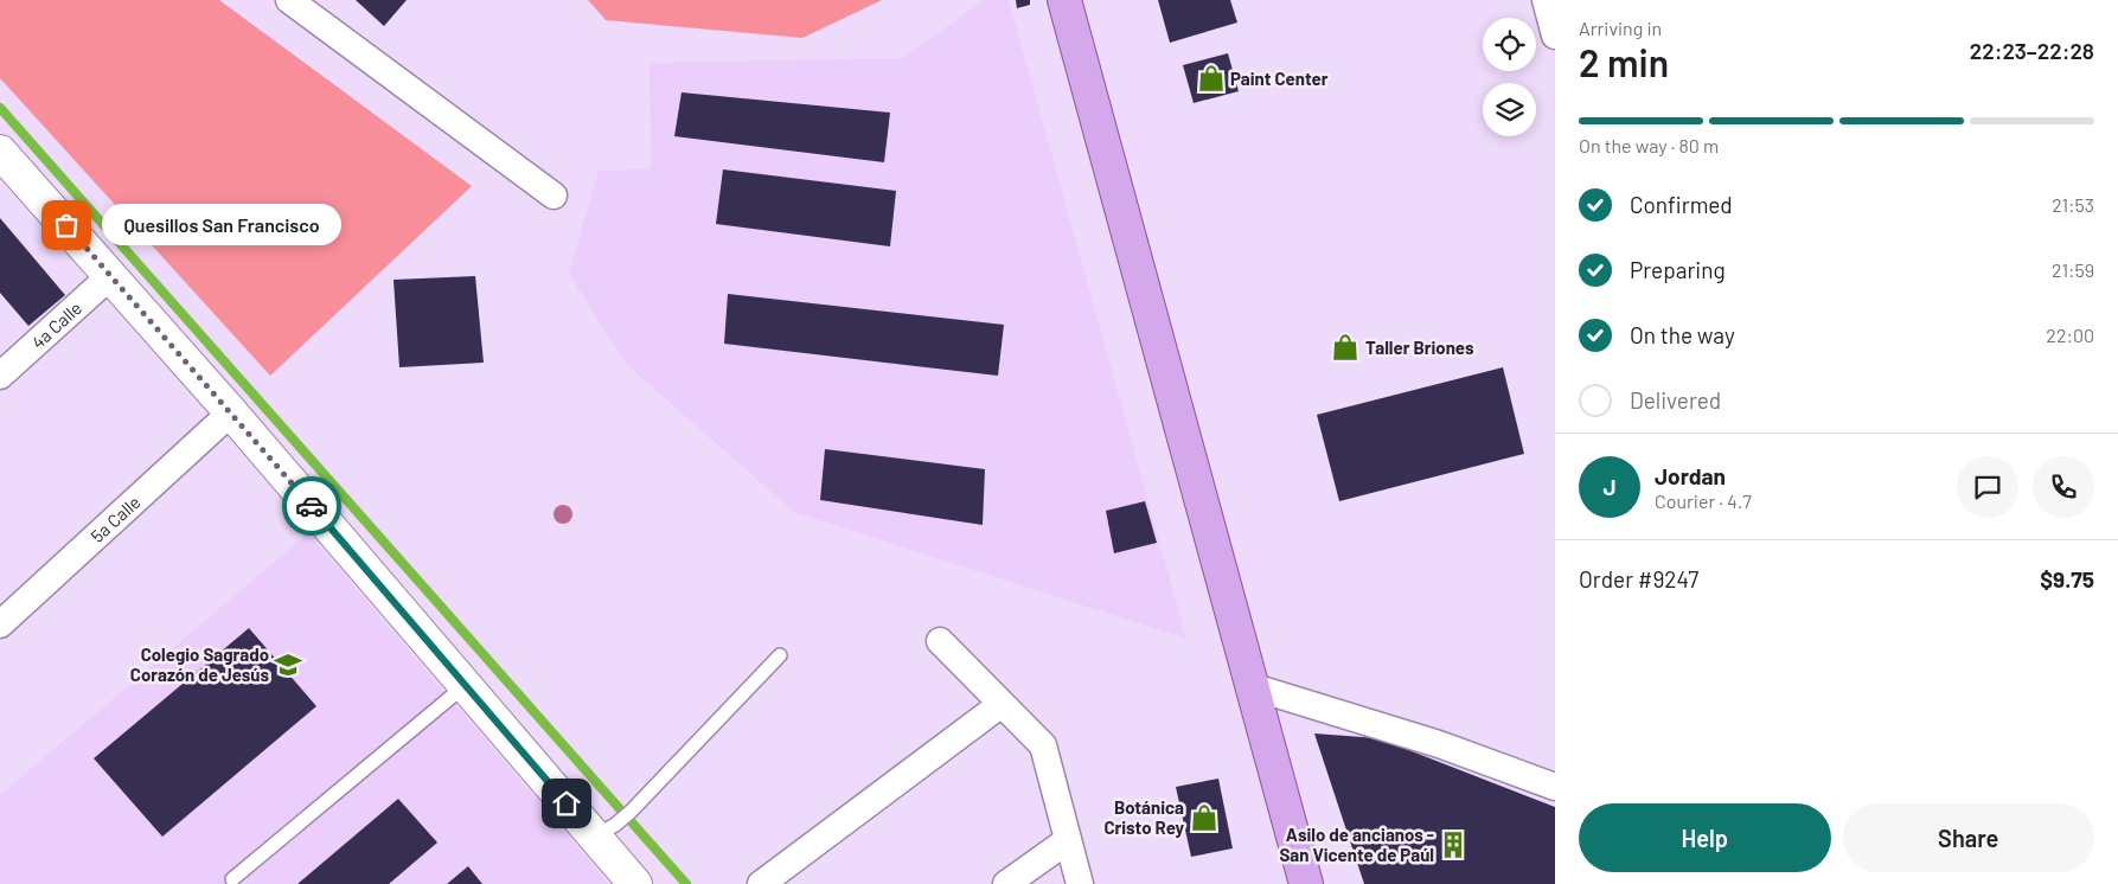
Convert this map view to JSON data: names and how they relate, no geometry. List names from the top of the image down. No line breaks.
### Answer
{"streets":{"street":["4a Calle","5a Calle"]},"places":{"shop":["Paint Center","Taller Briones","Botánica Cristo Rey"],"other":["Quesillos San Francisco"],"school or university":["Colegio Sagrado Corazón de Jesús"],"building":["Asilo de ancianos - San Vicente de Paúl"]},"page":{"heading":["2 min","Arriving in","22:23–22:28"],"panel":["Jordan","Courier · 4.7","Order #9247","$9.75"],"bar":"On the way · 80 m","list":[["Confirmed","21:53"],["Preparing","21:59"],["On the way","22:00"],"Delivered"],"bubble":"Quesillos San Francisco","round":"J","buttons":["Help","Share"]}}
